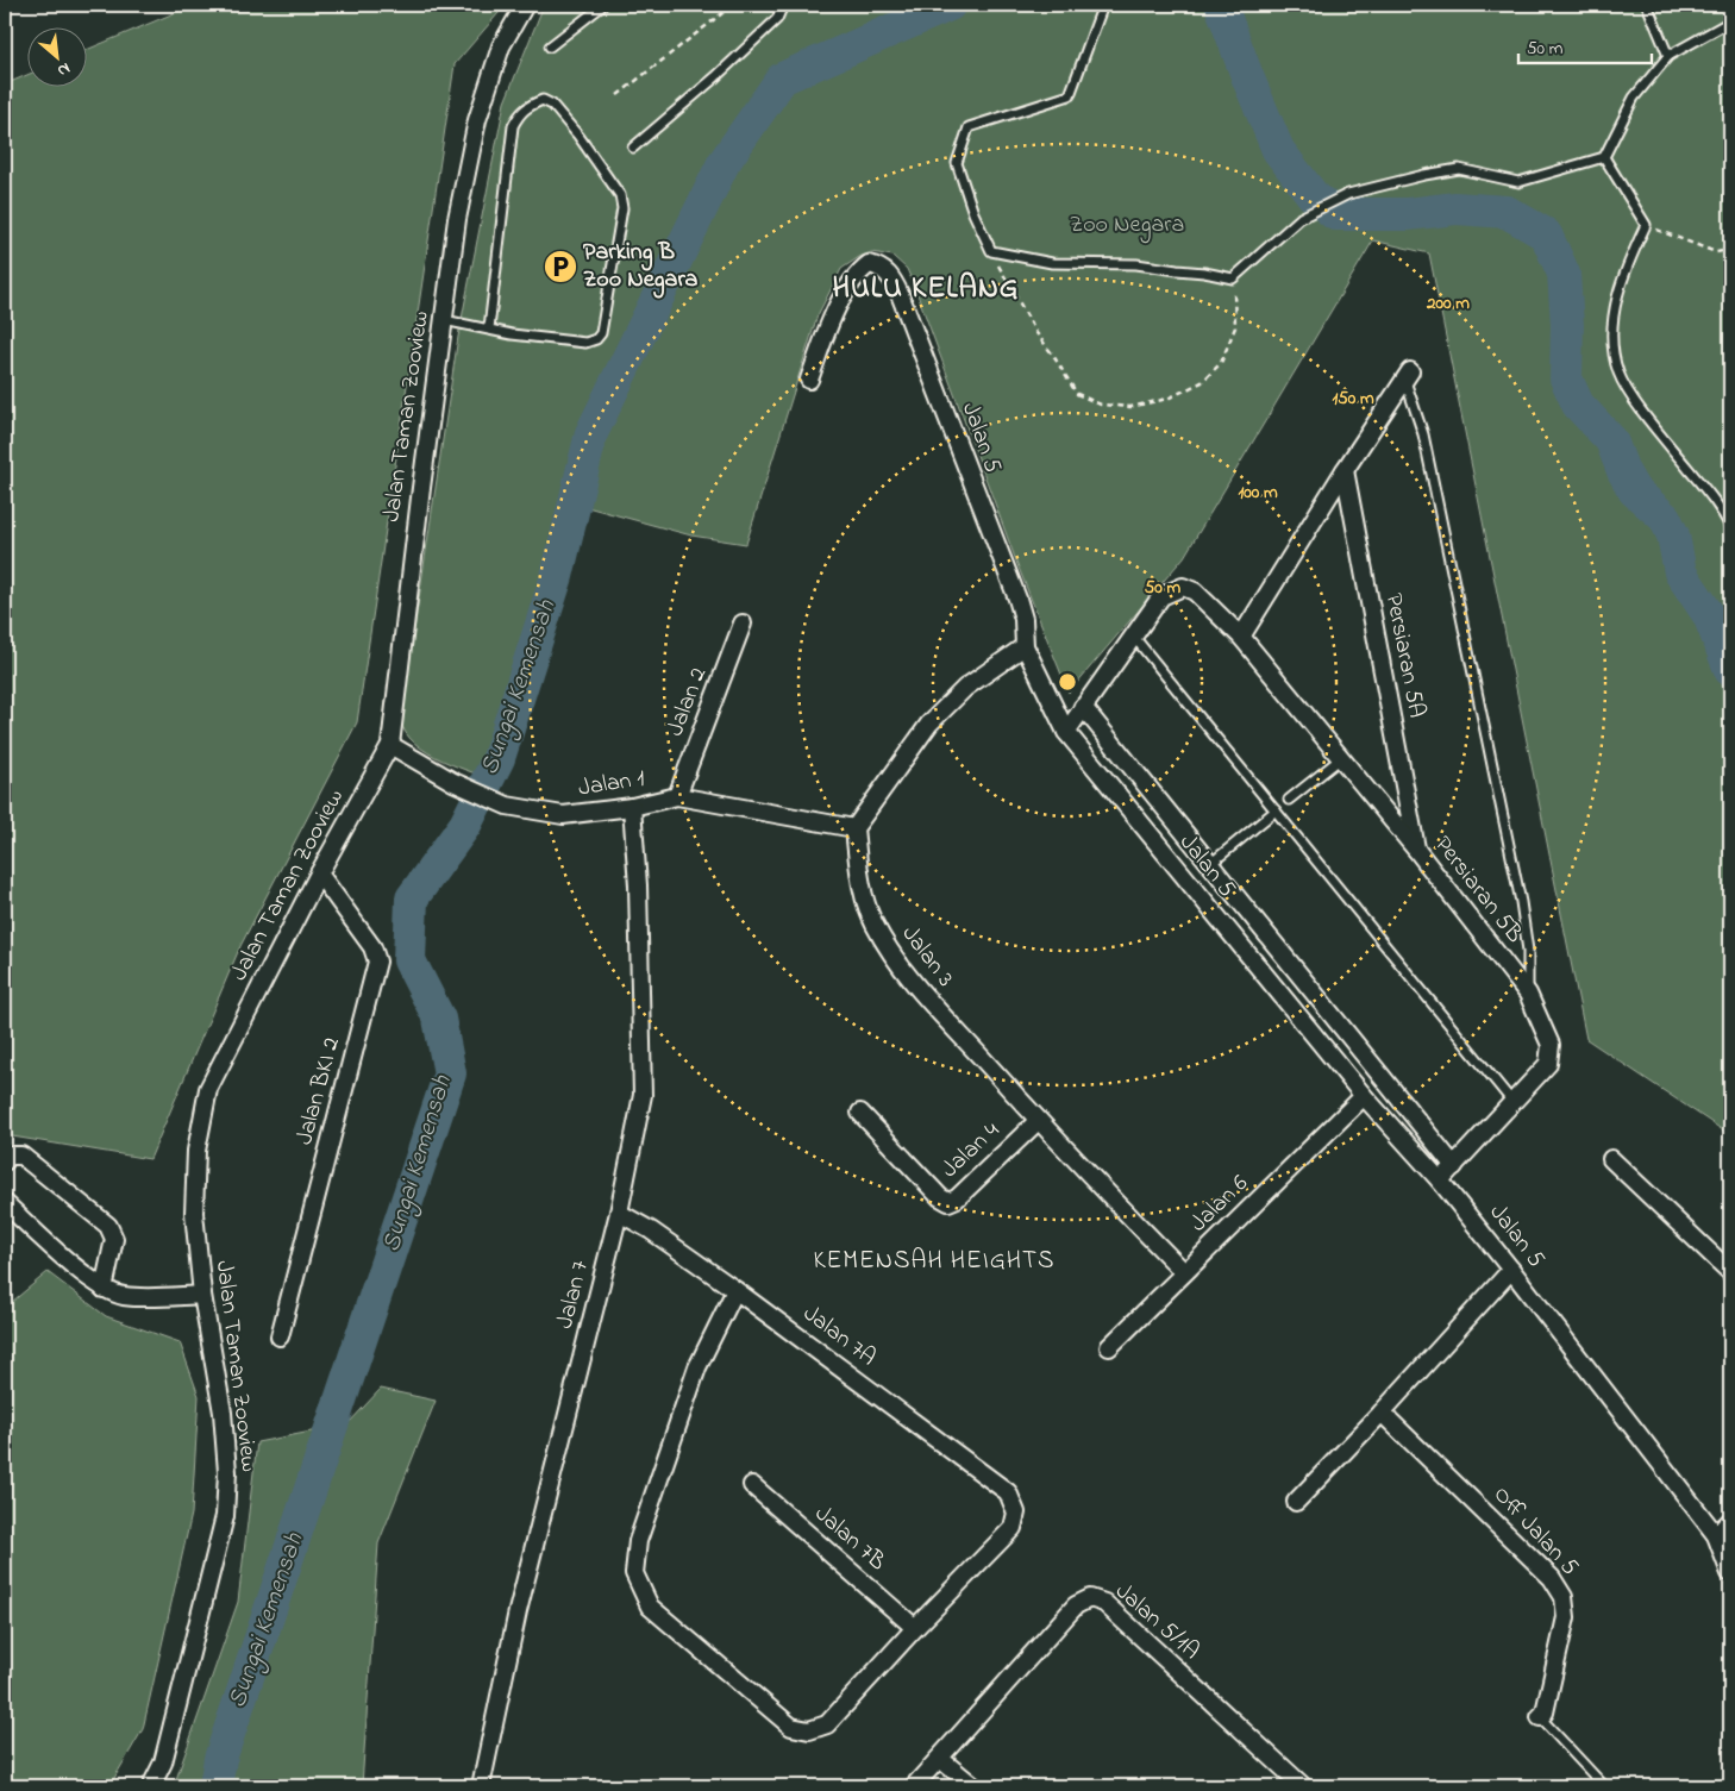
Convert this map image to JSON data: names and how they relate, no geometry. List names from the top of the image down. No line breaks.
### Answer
{"streets":{"street":["Jalan Taman Zooview","Jalan 5","Persiaran 5A","Jalan 2","Jalan 1","Persiaran 5B","Jalan 3","Jalan BKI 2","Jalan 4","Jalan 6","Jalan 7","Jalan 7A","Off Jalan 5","Jalan 7B","Jalan 5/1A"]},"crossings":[["Jalan Taman Zooview","Jalan 1"],["Jalan Taman Zooview","Jalan BKI 2"],["Jalan 5","Persiaran 5B"],["Jalan 5","Jalan 6"],["Persiaran 5A","Persiaran 5B"],["Jalan 2","Jalan 1"],["Jalan 1","Jalan 3"],["Jalan 1","Jalan 7"],["Jalan 3","Jalan 4"],["Jalan 3","Jalan 6"],["Jalan 7","Jalan 7A"],["Jalan 7A","Jalan 7B"]],"districts":["HULU KELANG","KEMENSAH HEIGHTS"],"water":["Sungai Kemensah"],"parks":["Zoo Negara"],"places":{"parking":["Parking B Zoo Negara"]},"scale_bar":"50 m","north":"bottom right","rings":["200 m","150 m","100 m","50 m"]}
